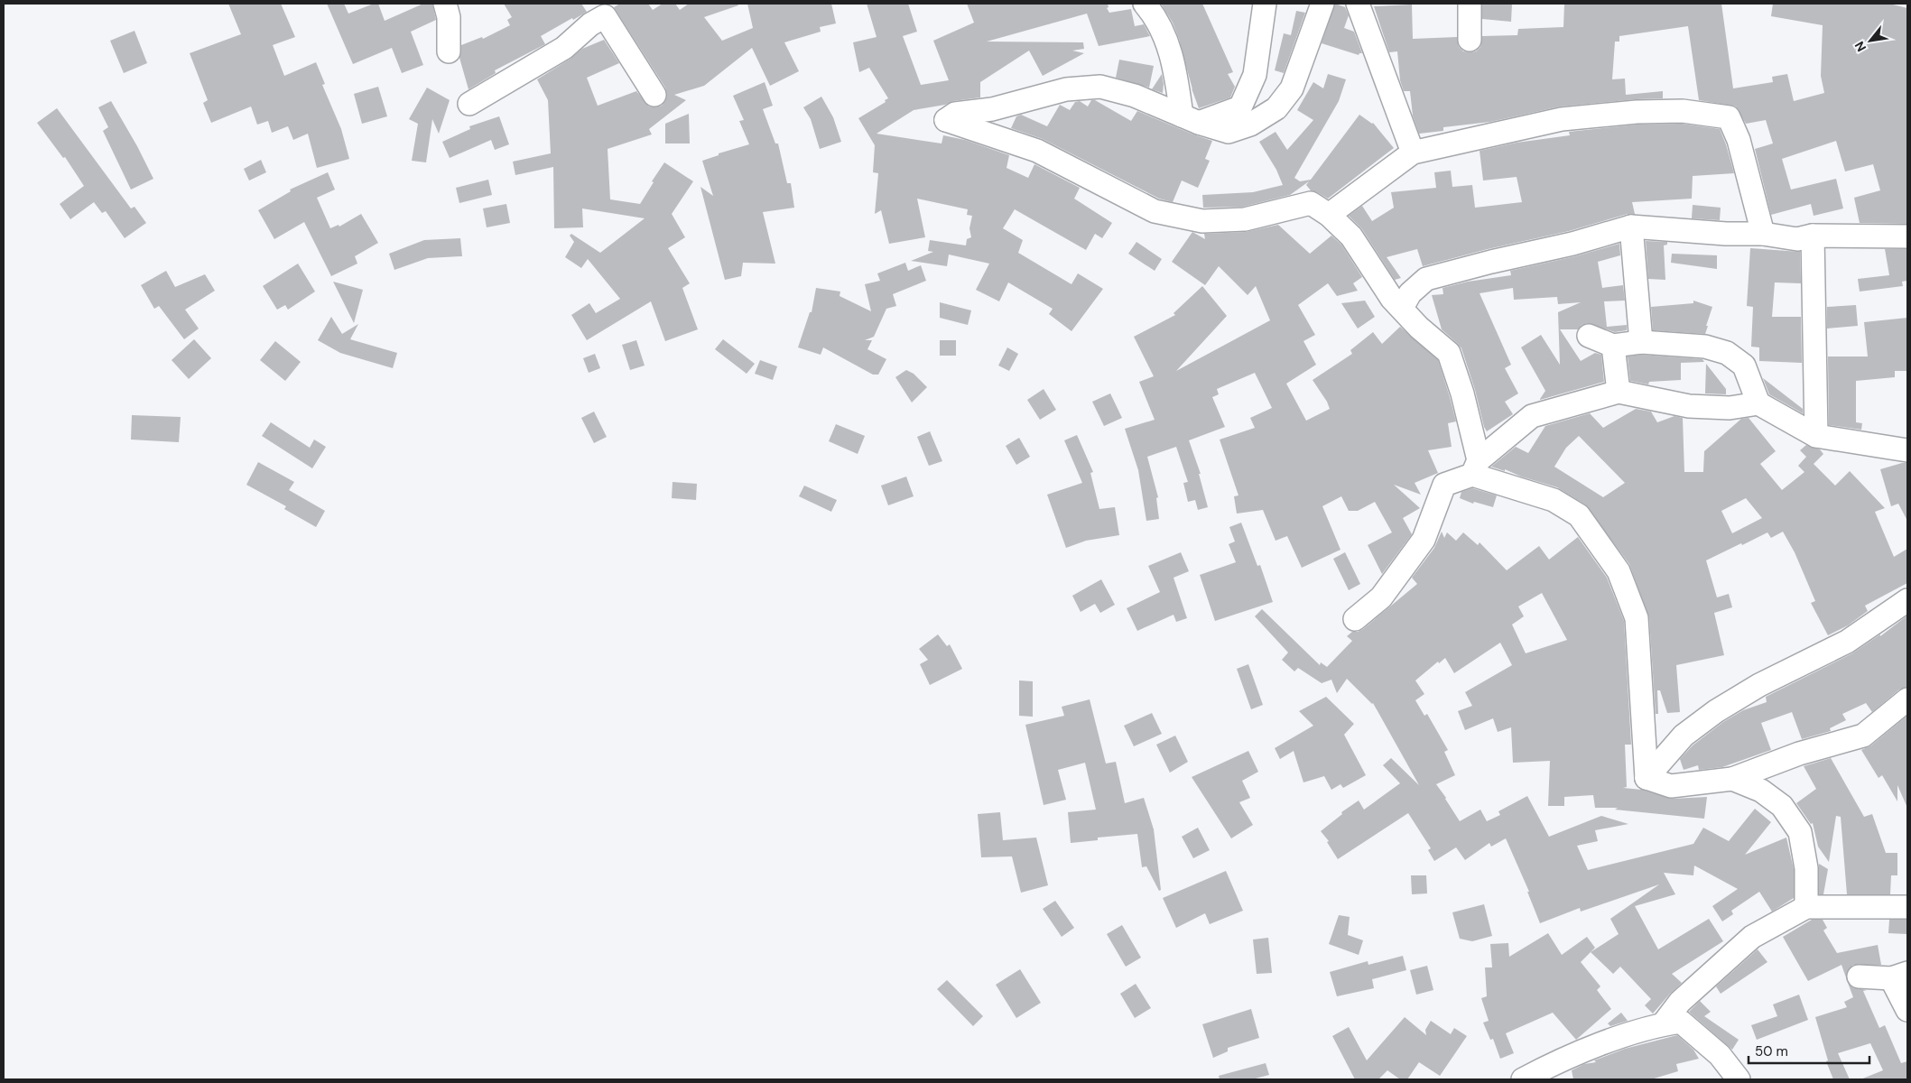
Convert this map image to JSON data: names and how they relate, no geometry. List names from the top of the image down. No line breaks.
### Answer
{"scale_bar":"50 m","north":"bottom left"}
